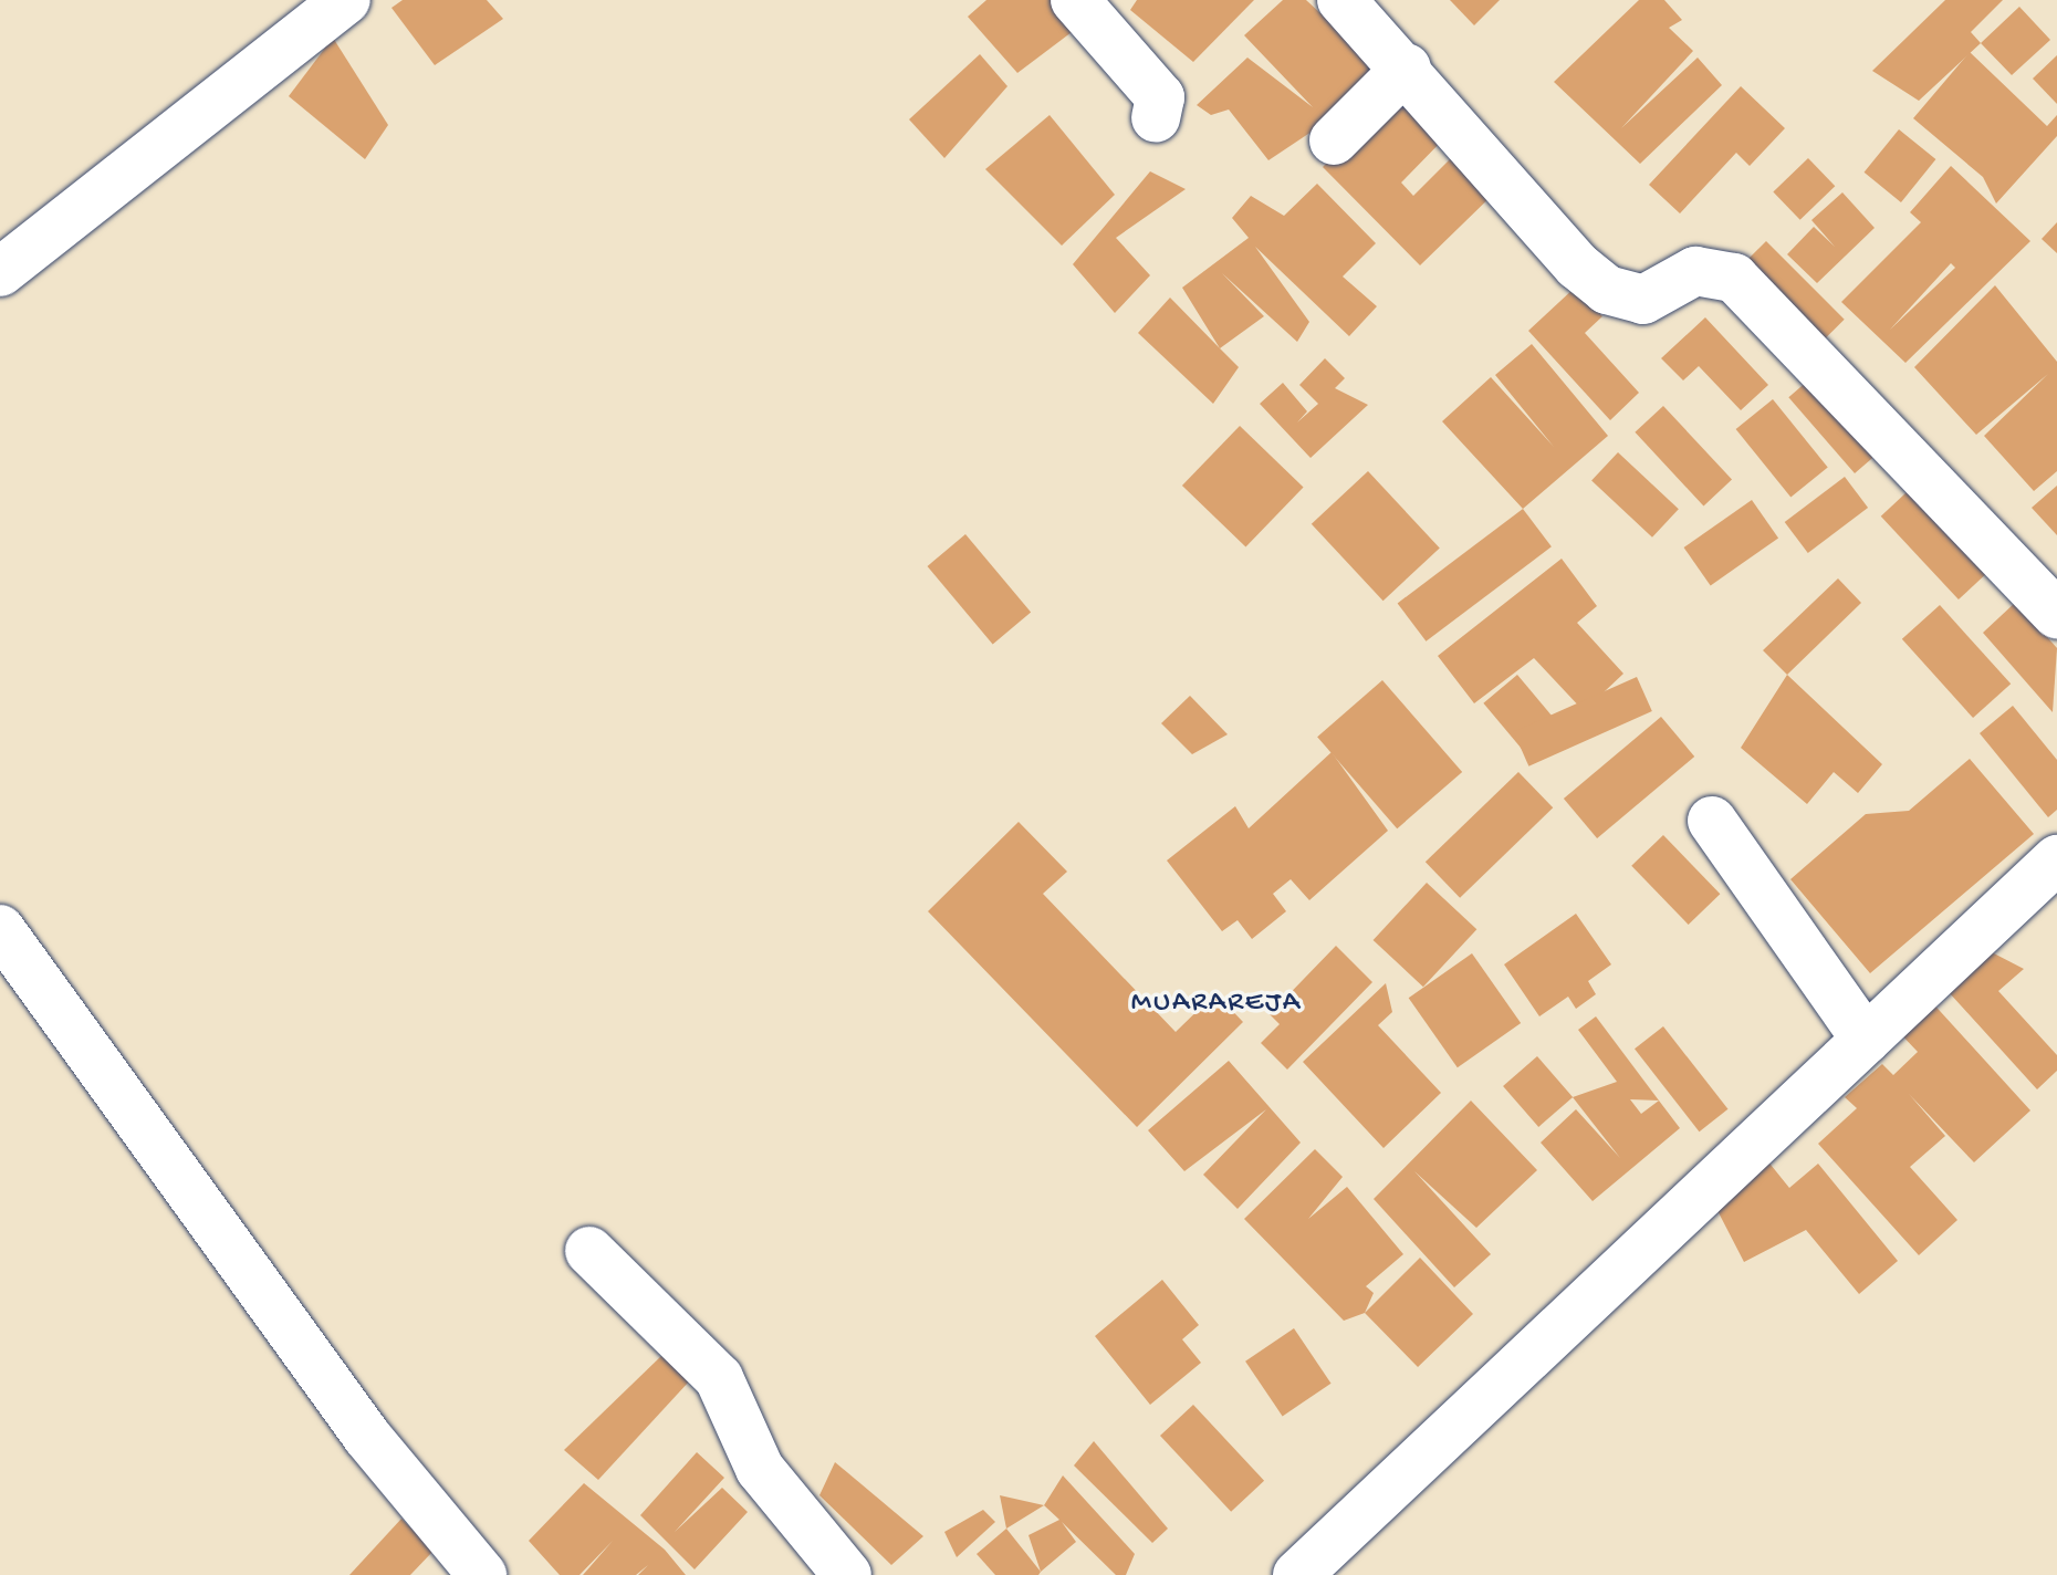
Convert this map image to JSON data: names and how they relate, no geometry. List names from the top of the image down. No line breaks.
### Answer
{"districts":["MUARAREJA"]}
